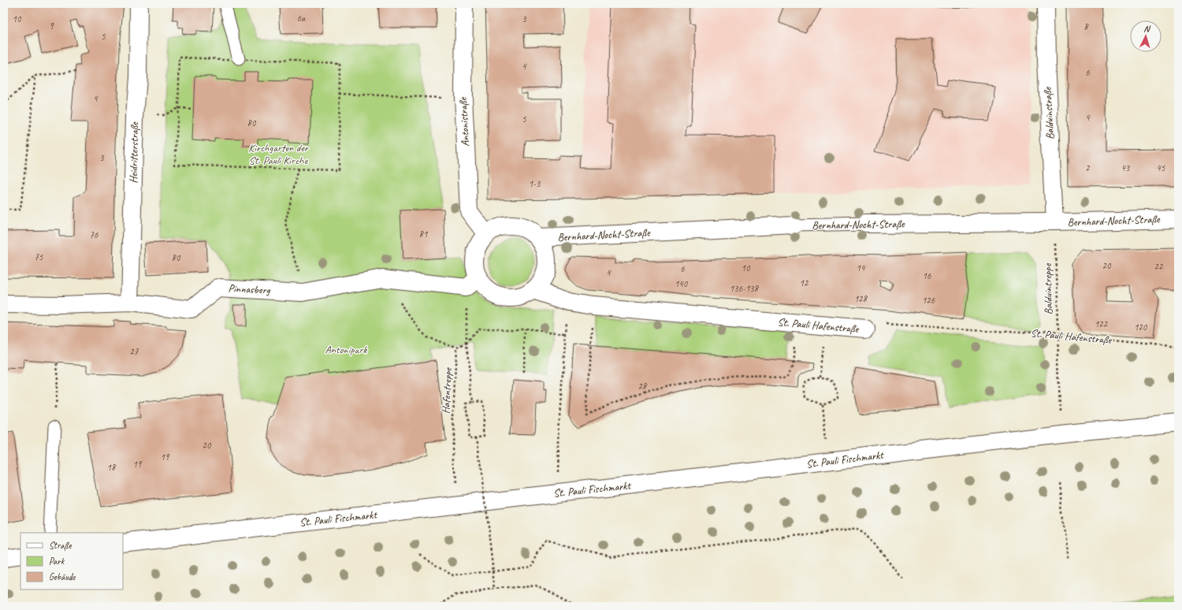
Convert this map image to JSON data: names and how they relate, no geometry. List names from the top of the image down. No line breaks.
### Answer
{"streets":{"street":["Balduinstraße","Antonistraße","Heidritterstraße","Bernhard-Nocht-Straße","Pinnasberg","St. Pauli Hafenstraße","St. Pauli Fischmarkt"],"path":["Balduintreppe","Hafentreppe"]},"crossings":[["Balduinstraße","Bernhard-Nocht-Straße"],["Balduinstraße","Balduintreppe"],["Antonistraße","Bernhard-Nocht-Straße"],["Antonistraße","Pinnasberg"],["Antonistraße","St. Pauli Hafenstraße"],["Heidritterstraße","Pinnasberg"],["Bernhard-Nocht-Straße","Pinnasberg"],["Bernhard-Nocht-Straße","Balduintreppe"],["Bernhard-Nocht-Straße","St. Pauli Hafenstraße"],["Pinnasberg","St. Pauli Hafenstraße"],["Balduintreppe","St. Pauli Hafenstraße"],["Hafentreppe","St. Pauli Fischmarkt"]],"parks":["Kirchgarten der St. Pauli Kirche","Antonipark"],"house_numbers":["6a","10","3","9","8","5","4","6","4","4","5","80","3","2","43","45","1-3","81","76","75","80","20","22","10","14","6","4","16","12","140","136-138","128","126","122","120","27","28","20","19","19","18"],"legend":["Straße","Park","Gebäude"],"north":"top"}
